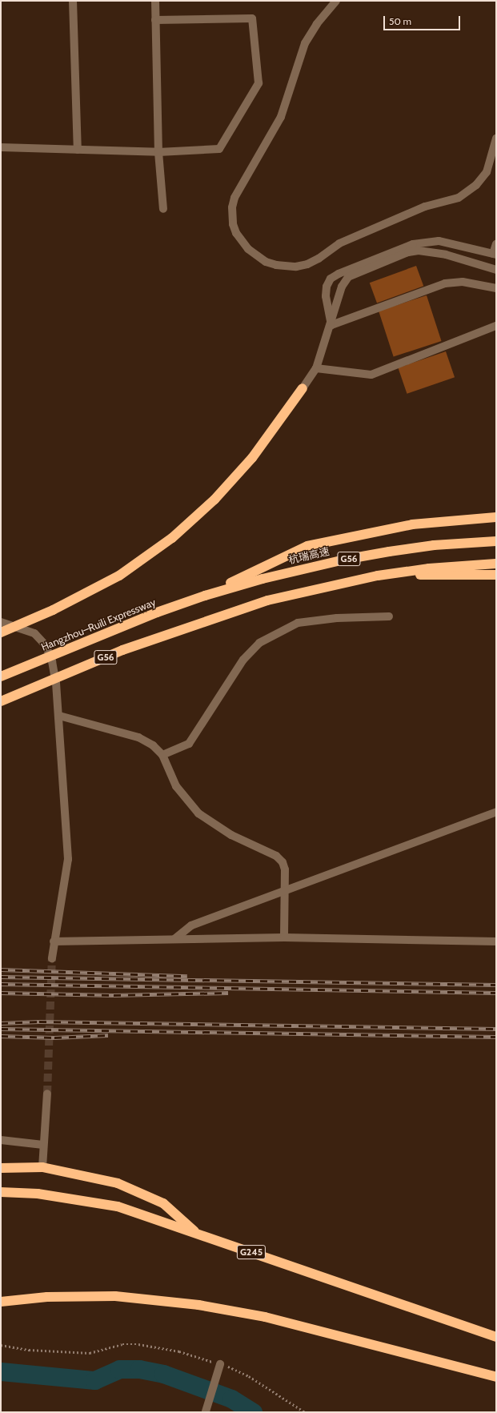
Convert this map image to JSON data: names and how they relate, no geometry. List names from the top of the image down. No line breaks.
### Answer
{"streets":{"highway":["杭瑞高速","G56","Hangzhou–Ruili Expressway","G245"]},"crossings":[["杭瑞高速","Hangzhou–Ruili Expressway"]],"scale_bar":"50 m"}
